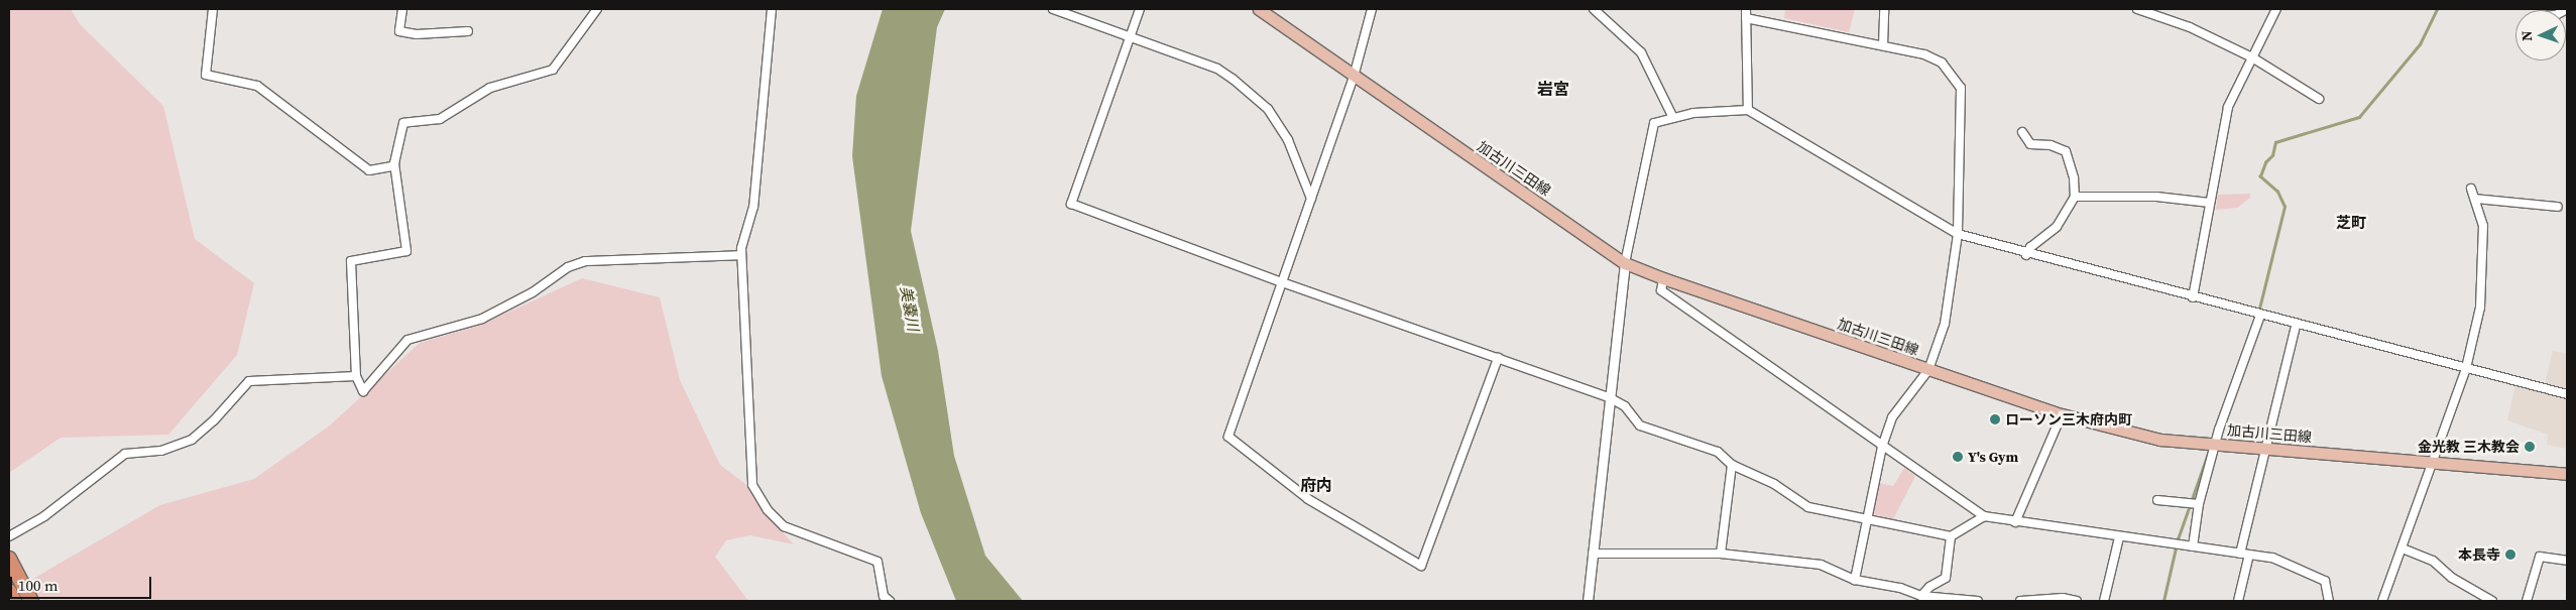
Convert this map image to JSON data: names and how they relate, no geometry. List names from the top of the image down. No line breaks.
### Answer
{"streets":{"main road":["加古川三田線"]},"districts":["岩宮","芝町","府内"],"water":["美嚢川"],"places":["ローソン三木府内町","金光教 三木教会","Y's Gym","本長寺"],"scale_bar":"100 m","north":"left"}
